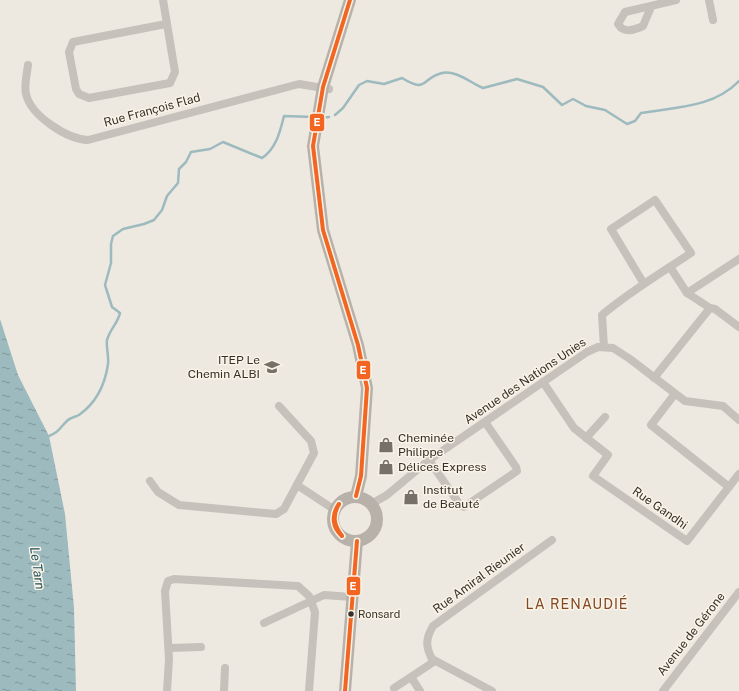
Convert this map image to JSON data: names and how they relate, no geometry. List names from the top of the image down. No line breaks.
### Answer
{"streets":{"street":["Rue François Flad","Avenue des Nations Unies","Rue Gandhi","Rue Amiral Rieunier","Avenue de Gérone"]},"crossings":[["Avenue des Nations Unies","Rue Gandhi"]],"districts":["LA RENAUDIÉ"],"water":["Le Tarn"],"places":{"school or university":["ITEP Le Chemin ALBI"],"shop":["Cheminée Philippe","Délices Express","Institut de Beauté"],"other":["Ronsard"]},"lines":["transit line E"]}
